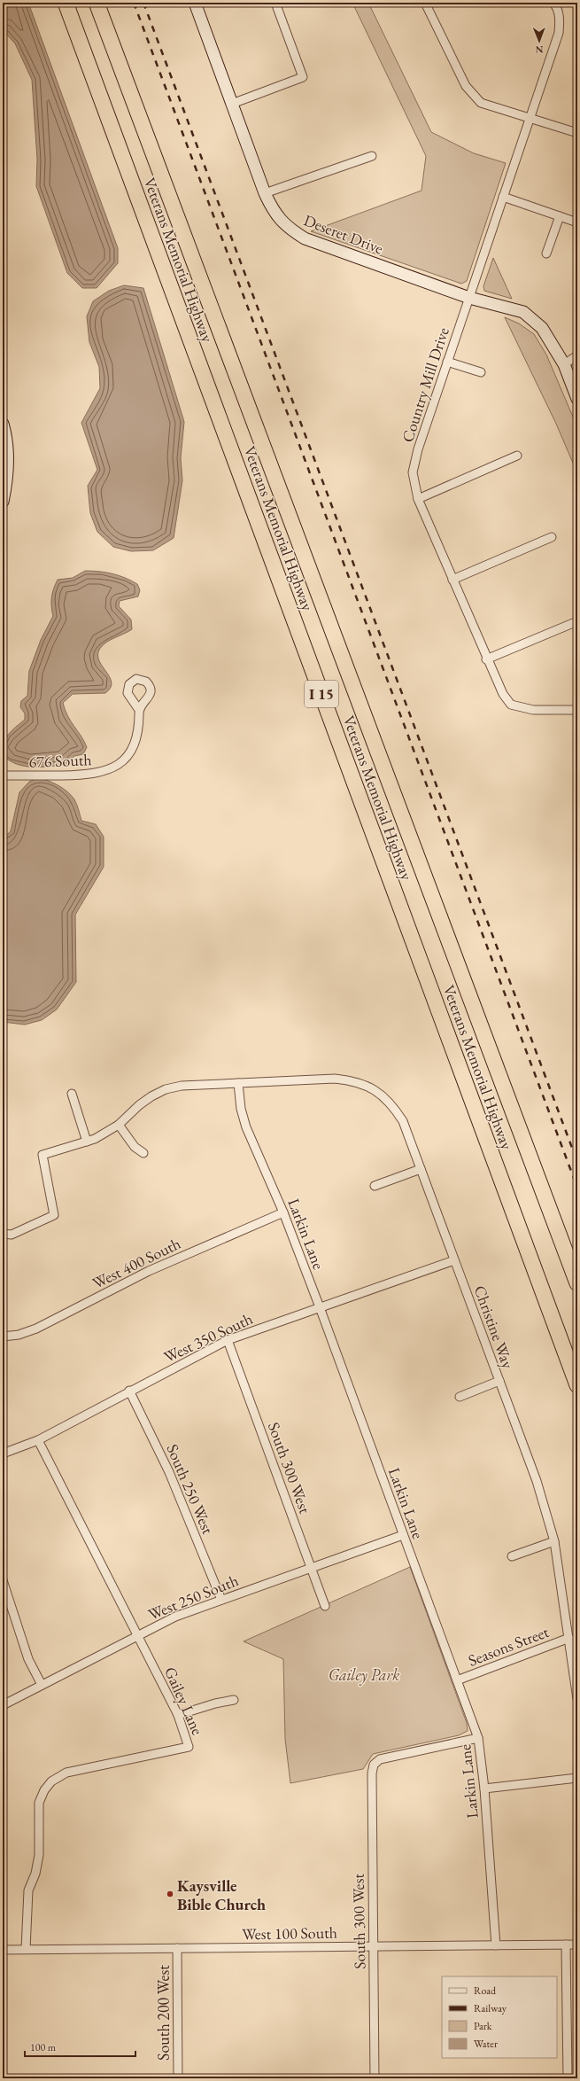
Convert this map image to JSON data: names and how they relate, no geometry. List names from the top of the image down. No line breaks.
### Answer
{"streets":{"highway":["Veterans Memorial Highway","I 15"],"street":["Deseret Drive","Country Mill Drive","676 South","Larkin Lane","West 400 South","Christine Way","West 350 South","South 300 West","South 250 West","West 250 South","Seasons Street","Gailey Lane","West 100 South","South 200 West"]},"crossings":[["Deseret Drive","Country Mill Drive"],["Larkin Lane","West 400 South"],["Larkin Lane","Christine Way"],["Larkin Lane","West 350 South"],["Larkin Lane","South 300 West"],["Larkin Lane","West 250 South"],["Larkin Lane","Seasons Street"],["Larkin Lane","West 100 South"],["Christine Way","West 350 South"],["Christine Way","Seasons Street"],["West 350 South","South 300 West"],["West 350 South","South 250 West"],["West 350 South","Gailey Lane"],["South 300 West","West 250 South"],["South 300 West","West 100 South"],["South 250 West","West 250 South"],["West 250 South","Gailey Lane"],["Gailey Lane","West 100 South"],["West 100 South","South 200 West"]],"parks":["Gailey Park"],"places":["Kaysville Bible Church"],"legend":["Road","Railway","Park","Water"],"scale_bar":"100 m","north":"bottom"}
